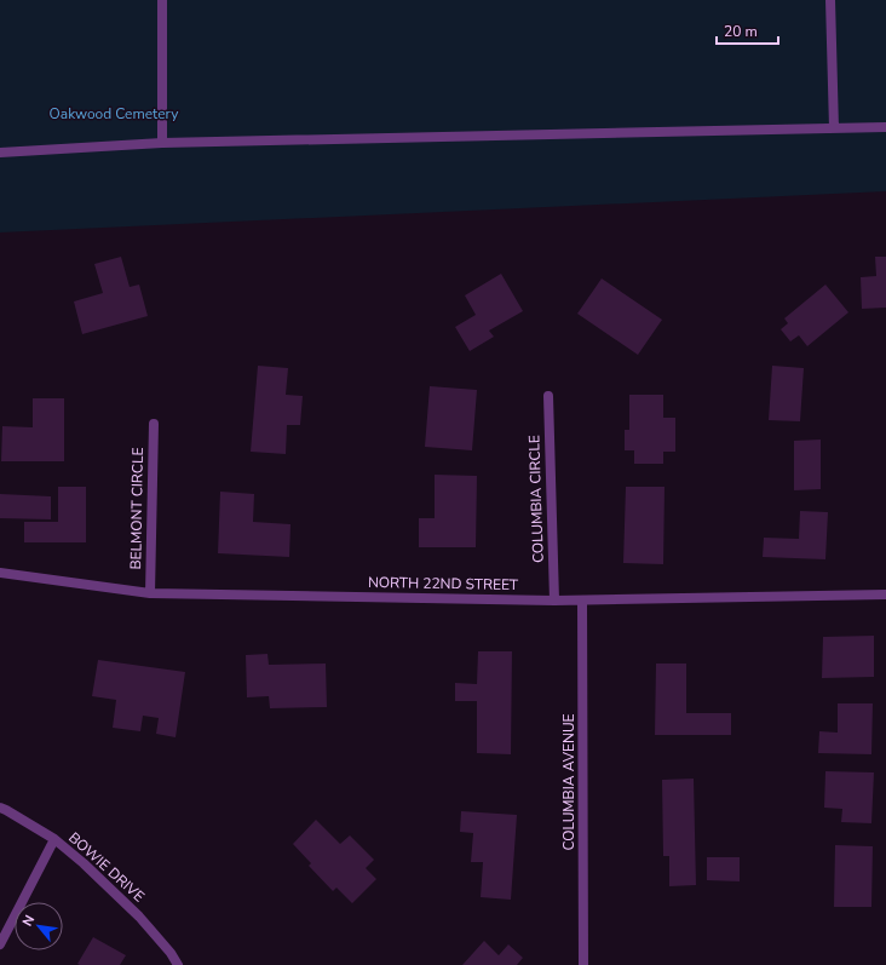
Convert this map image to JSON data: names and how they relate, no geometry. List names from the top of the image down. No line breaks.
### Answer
{"streets":{"street":["COLUMBIA CIRCLE","BELMONT CIRCLE","NORTH 22ND STREET","COLUMBIA AVENUE","BOWIE DRIVE"]},"crossings":[["COLUMBIA CIRCLE","NORTH 22ND STREET"],["BELMONT CIRCLE","NORTH 22ND STREET"],["NORTH 22ND STREET","COLUMBIA AVENUE"]],"parks":["Oakwood Cemetery"],"scale_bar":"20 m","north":"top left"}
